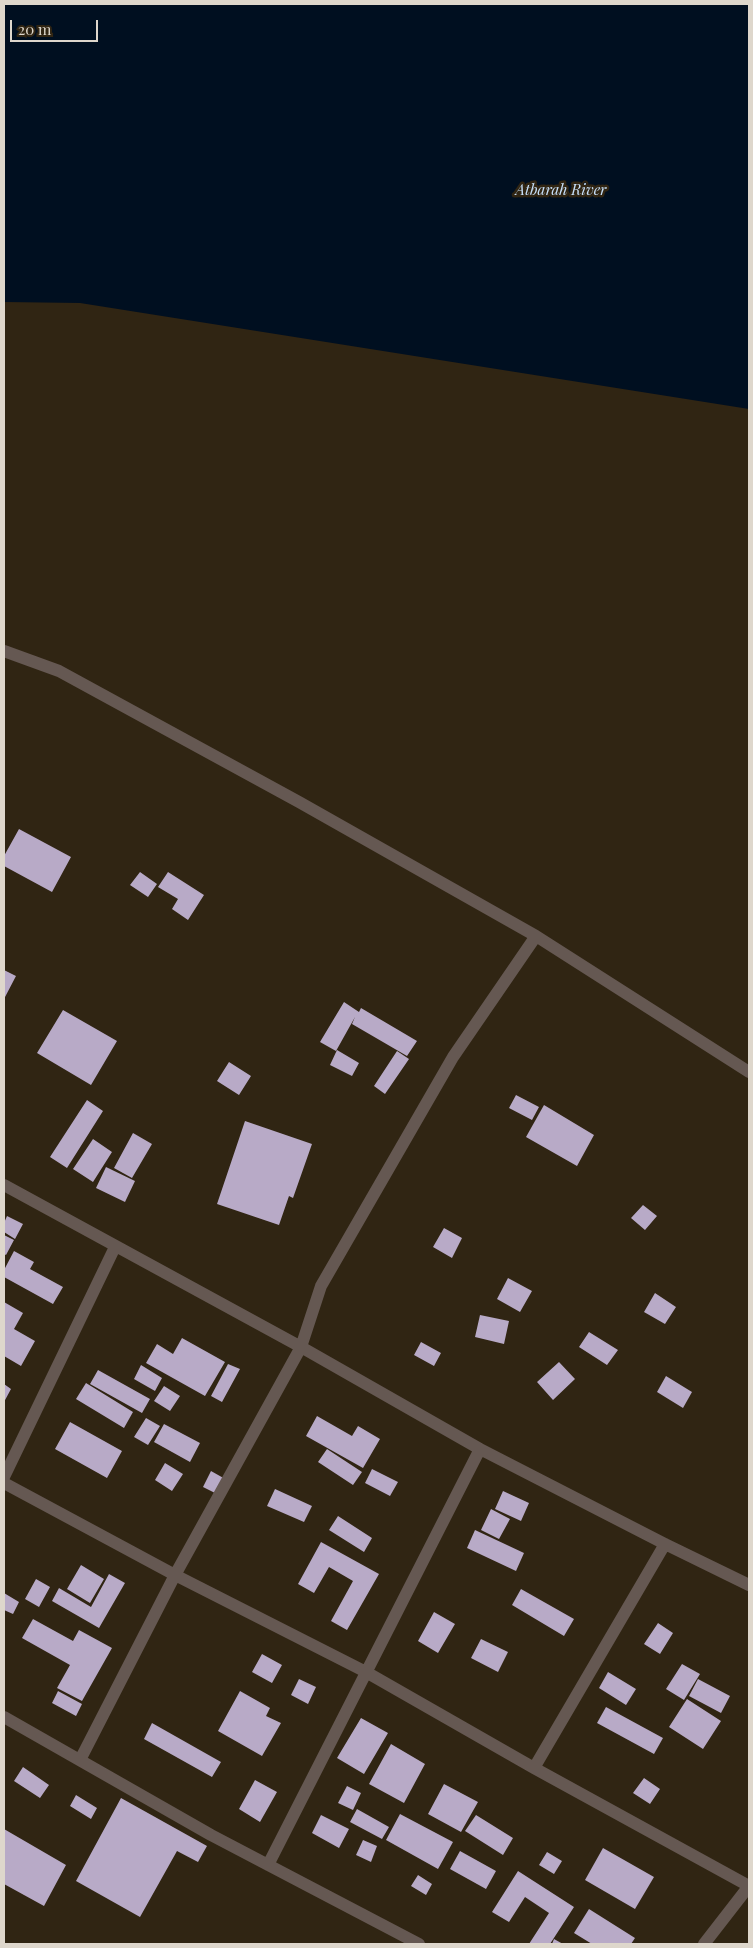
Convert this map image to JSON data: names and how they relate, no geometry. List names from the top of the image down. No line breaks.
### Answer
{"water":["Atbarah River"],"scale_bar":"20 m"}
